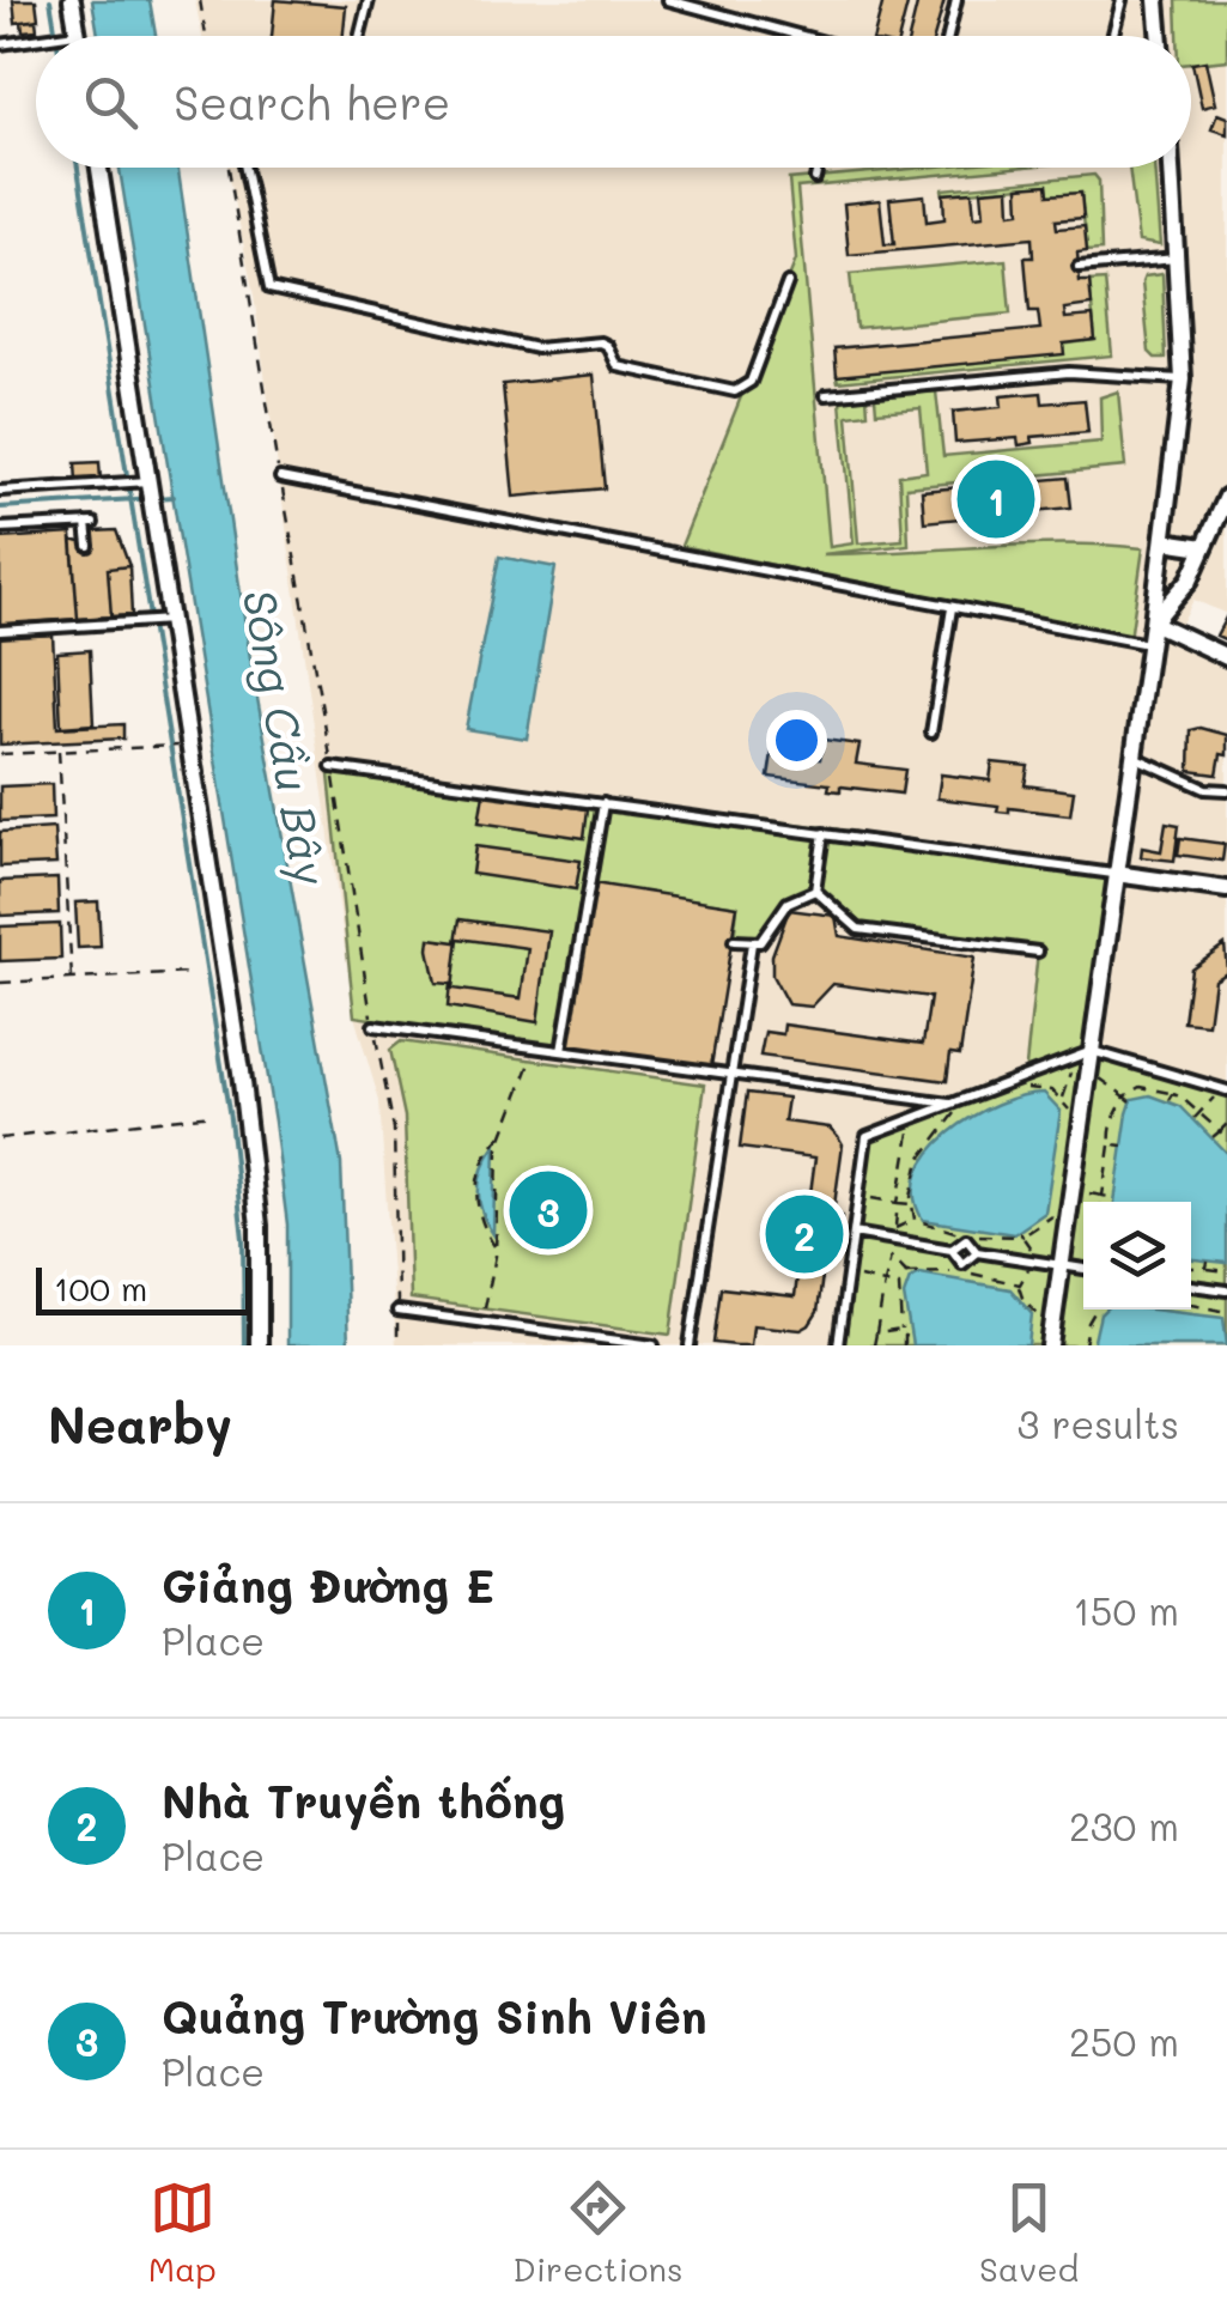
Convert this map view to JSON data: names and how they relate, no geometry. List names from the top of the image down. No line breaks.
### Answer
{"water":["Sông Cầu Bây"],"scale_bar":"100 m","page":{"search":"Search here","pins":["1","3","2"],"scale":"100 m","heading":["Nearby","3 results"],"list":[{"mark":"1","name":"Giảng Đường E","note":"Place","value":"150 m"},{"mark":"2","name":"Nhà Truyền thống","note":"Place","value":"230 m"},{"mark":"3","name":"Quảng Trường Sinh Viên","note":"Place","value":"250 m"}],"nav":["Map","Directions","Saved"]}}
